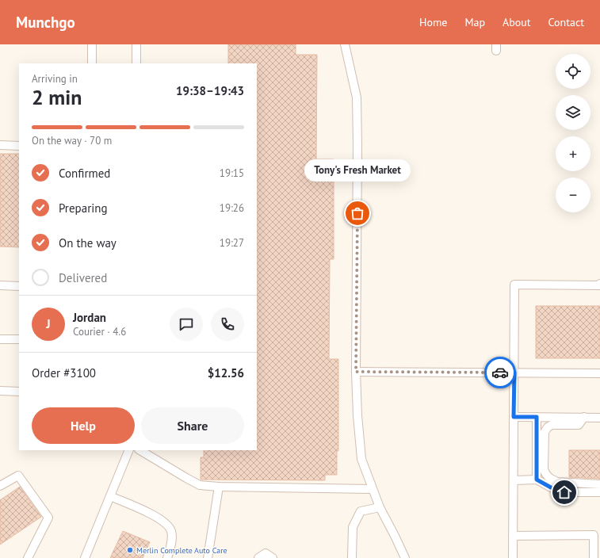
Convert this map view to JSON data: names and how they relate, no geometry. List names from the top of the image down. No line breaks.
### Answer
{"places":["Tony's Fresh Market","Merlin Complete Auto Care"],"page":{"header":"Munchgo","nav":["Home","Map","About","Contact"],"map_buttons":["+","−"],"heading":["2 min","Arriving in","19:38–19:43"],"panel":["Jordan","Courier · 4.6","Order #3100","$12.56"],"bar":"On the way · 70 m","list":[["Confirmed","19:15"],["Preparing","19:26"],["On the way","19:27"],"Delivered"],"bubble":"Tony's Fresh Market","round":"J","buttons":["Help","Share"]}}
